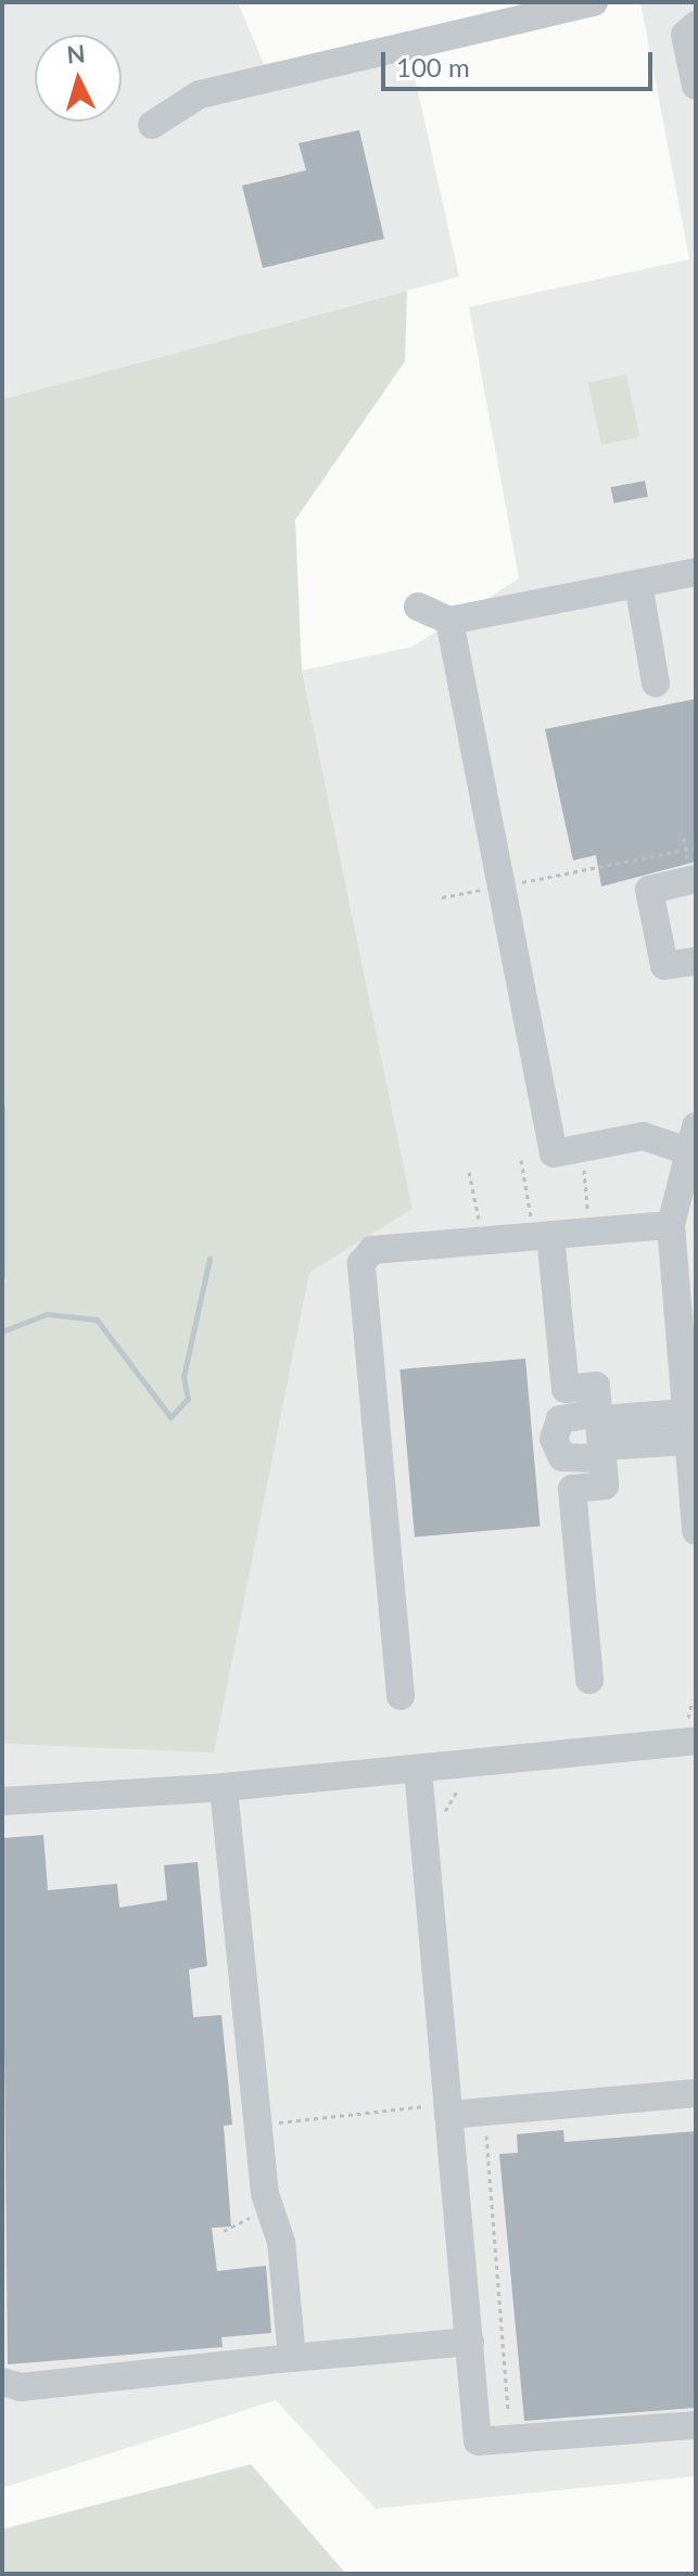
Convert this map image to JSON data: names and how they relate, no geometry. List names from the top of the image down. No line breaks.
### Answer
{"scale_bar":"100 m","north":"top"}
